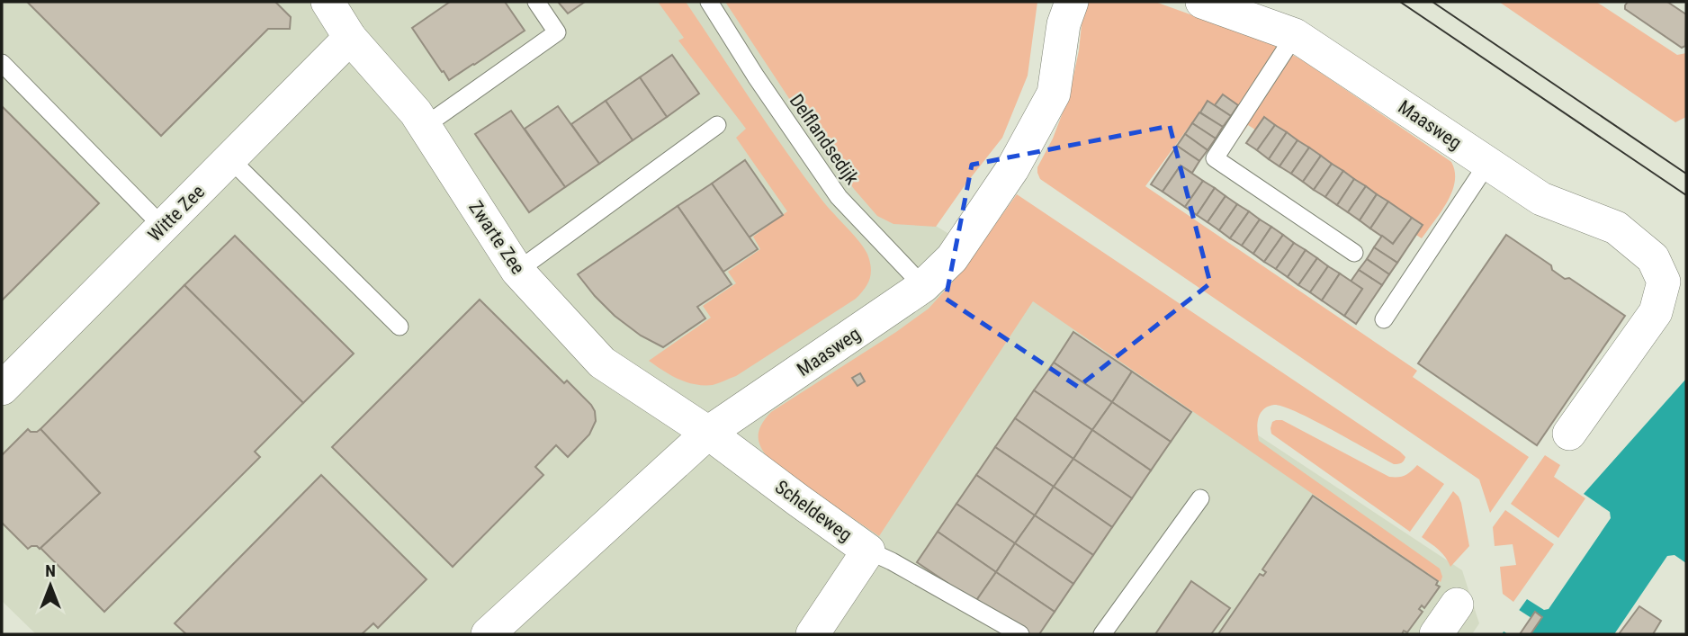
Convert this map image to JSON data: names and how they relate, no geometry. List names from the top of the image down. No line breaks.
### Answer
{"streets":{"street":["Maasweg","Witte Zee","Zwarte Zee","Scheldeweg"],"lane":["Delflandsedijk"]},"crossings":[["Maasweg","Delflandsedijk"],["Maasweg","Zwarte Zee"],["Maasweg","Scheldeweg"],["Witte Zee","Zwarte Zee"],["Zwarte Zee","Scheldeweg"]],"north":"top"}
